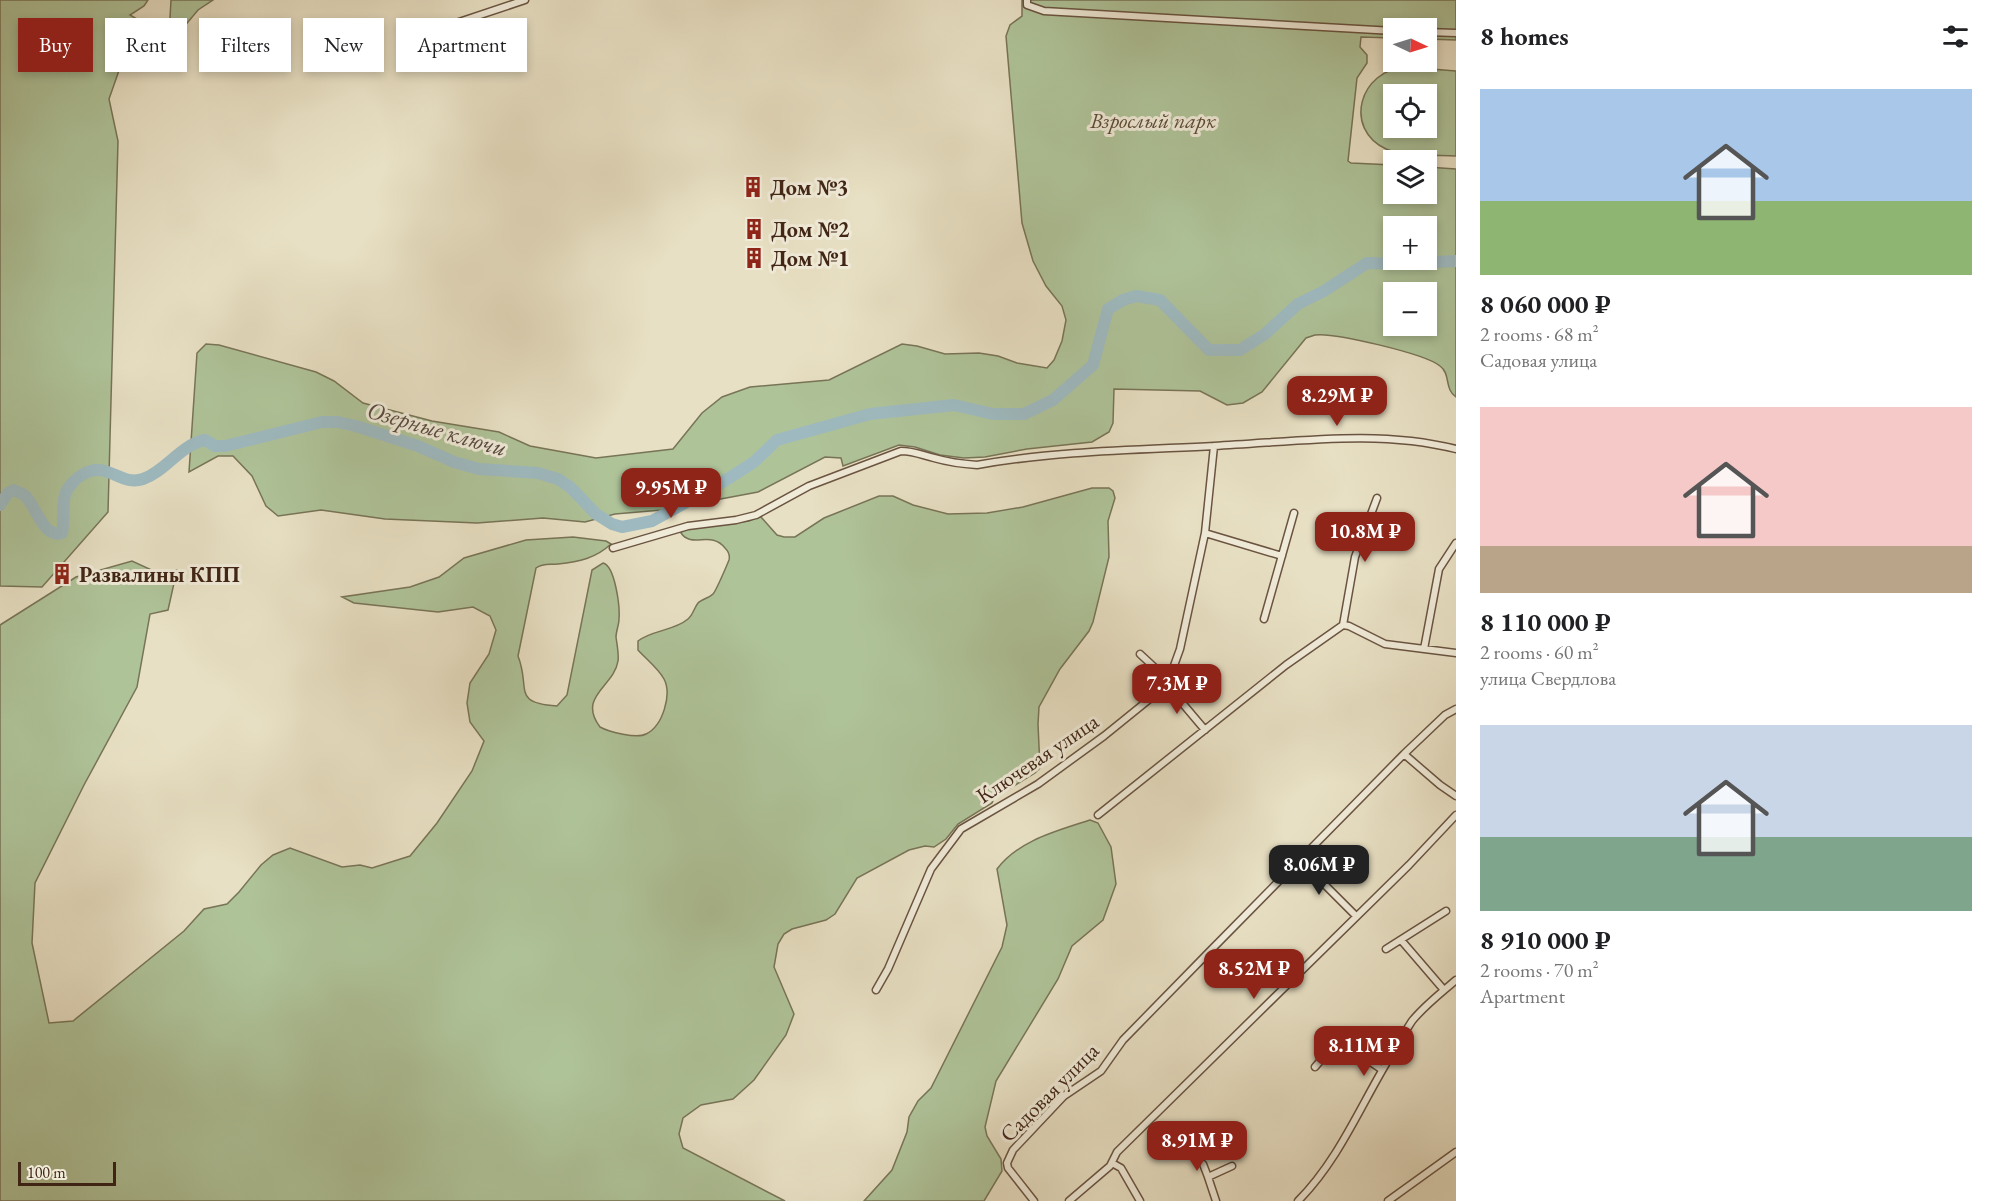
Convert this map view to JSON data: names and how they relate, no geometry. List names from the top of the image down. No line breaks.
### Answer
{"streets":{"street":["Ключевая улица","Садовая улица"]},"water":["Озерные ключи"],"parks":["Взрослый парк"],"places":{"building":["Дом №3","Дом №2","Дом №1","Развалины КПП"]},"scale_bar":"100 m","north":"right","page":{"heading":"8 homes","map_buttons":["+","−"],"chip":["Buy","Rent","Filters","New","Apartment"],"list":[{"name":"8 060 000 ₽","note":"2 rooms · 68 m² · Садовая улица"},{"name":"8 110 000 ₽","note":"2 rooms · 60 m² · улица Свердлова"},{"name":"8 910 000 ₽","note":"2 rooms · 70 m² · Apartment"}],"price":["8.29M ₽","9.95M ₽","10.8M ₽","7.3M ₽","8.06M ₽","8.52M ₽","8.11M ₽","8.91M ₽"],"scale":"100 m"}}
